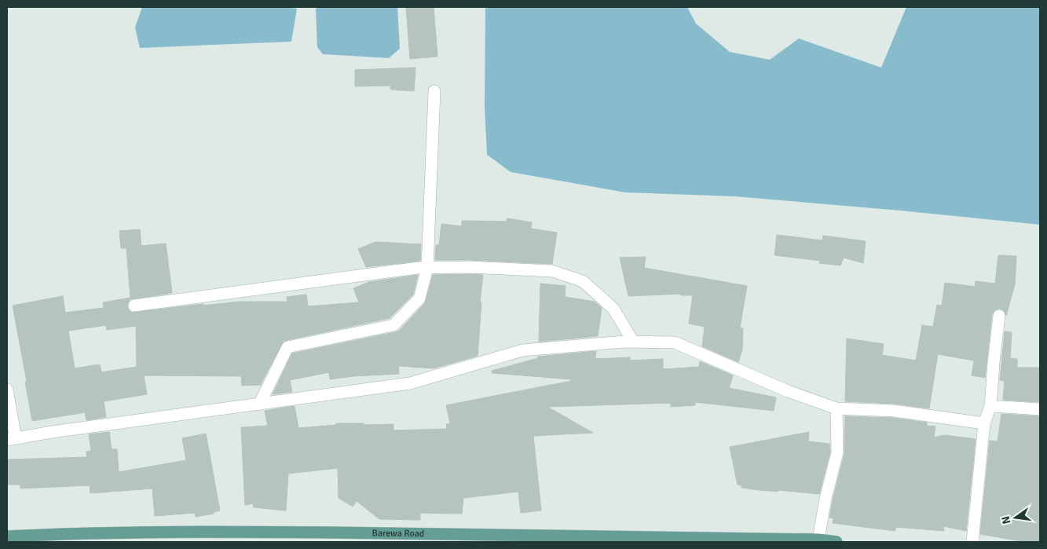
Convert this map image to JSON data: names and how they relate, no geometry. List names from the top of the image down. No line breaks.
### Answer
{"streets":{"main road":["Barewa Road"]},"north":"left"}
